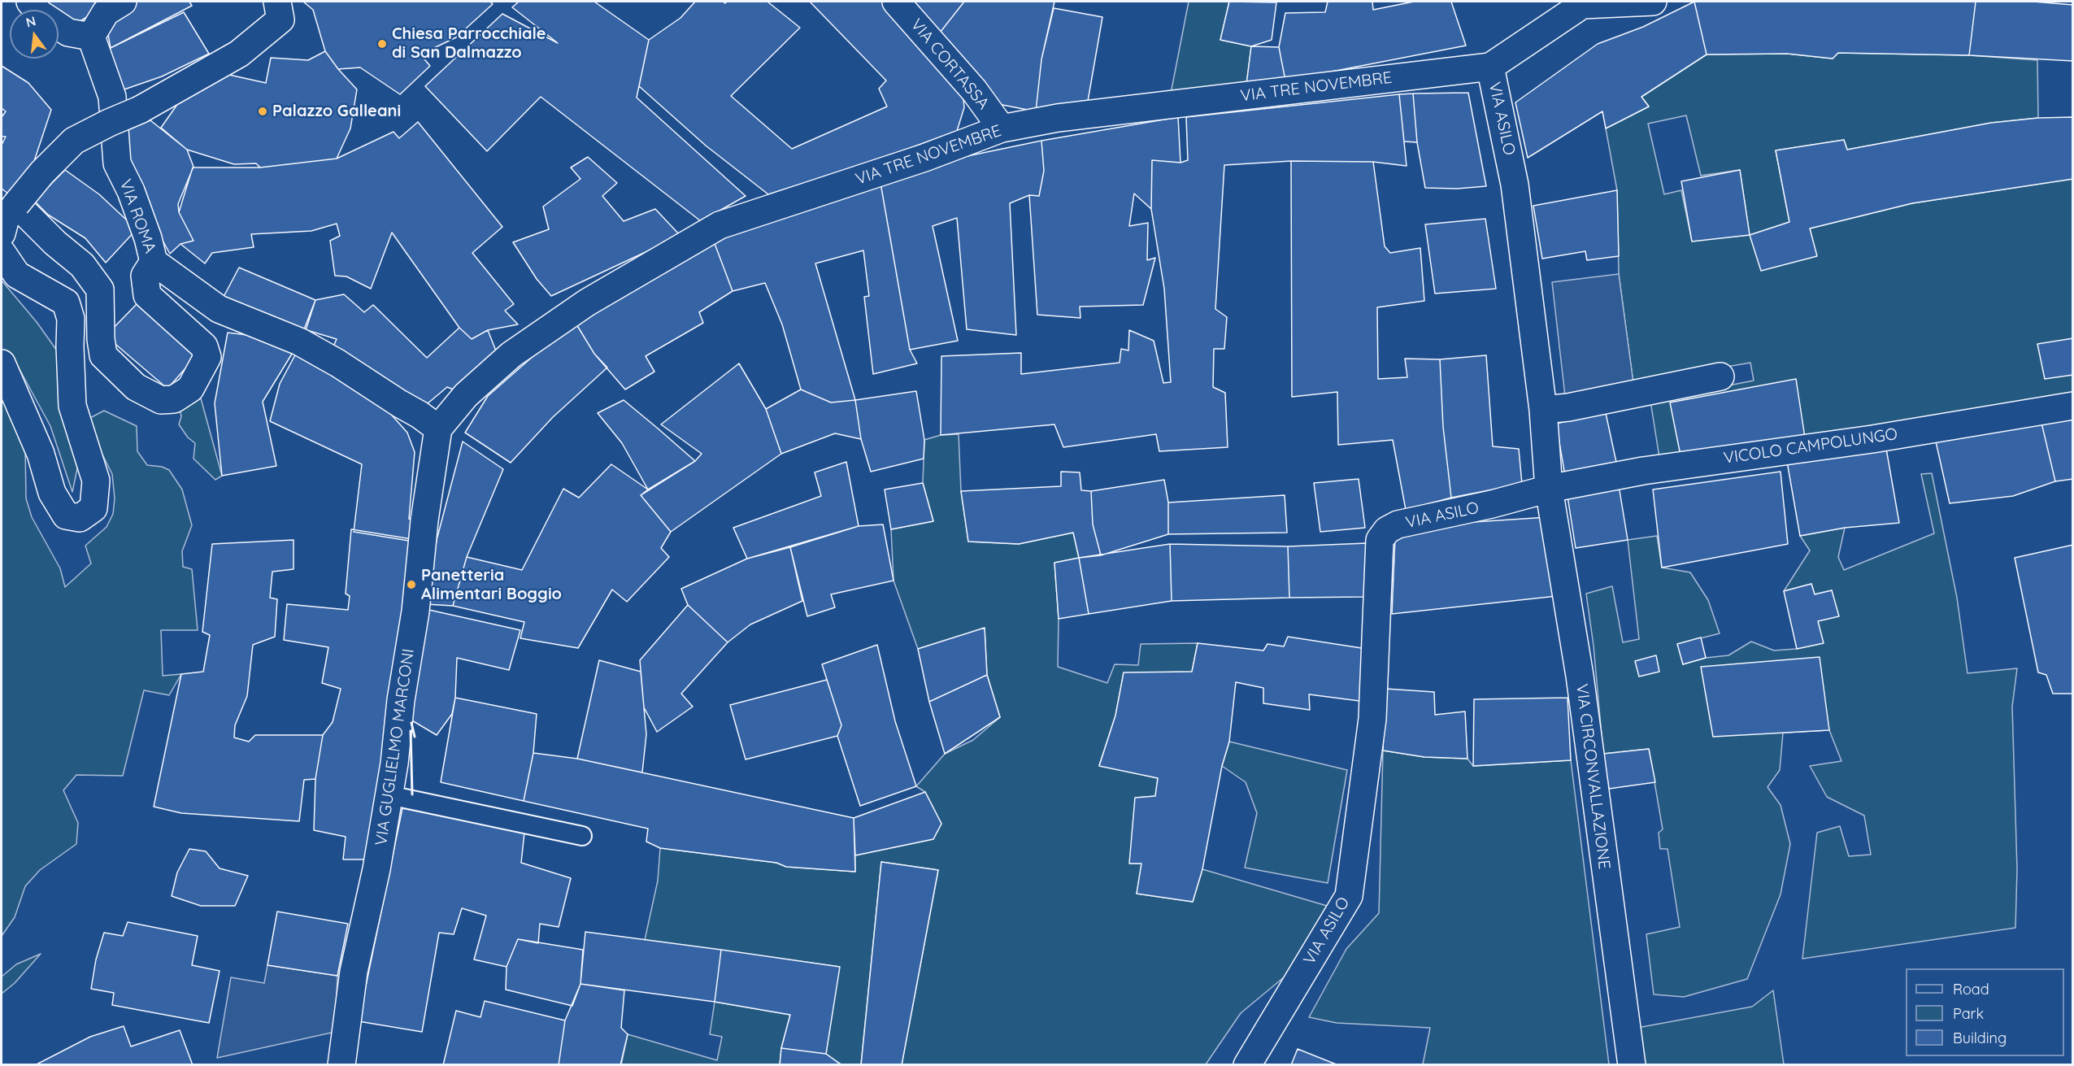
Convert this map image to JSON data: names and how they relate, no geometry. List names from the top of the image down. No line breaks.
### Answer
{"streets":{"street":["VIA CORTASSA","VIA TRE NOVEMBRE","VIA ASILO","VIA ROMA","VICOLO CAMPOLUNGO","VIA GUGLIELMO MARCONI","VIA CIRCONVALLAZIONE"]},"crossings":[["VIA CORTASSA","VIA TRE NOVEMBRE"],["VIA TRE NOVEMBRE","VIA ASILO"],["VIA TRE NOVEMBRE","VIA ROMA"],["VIA TRE NOVEMBRE","VIA GUGLIELMO MARCONI"],["VIA ASILO","VICOLO CAMPOLUNGO"],["VIA ASILO","VIA CIRCONVALLAZIONE"],["VIA ROMA","VIA GUGLIELMO MARCONI"],["VICOLO CAMPOLUNGO","VIA CIRCONVALLAZIONE"]],"places":["Chiesa Parrocchiale di San Dalmazzo","Palazzo Galleani","Panetteria Alimentari Boggio"],"legend":["Road","Park","Building"],"north":"top"}
